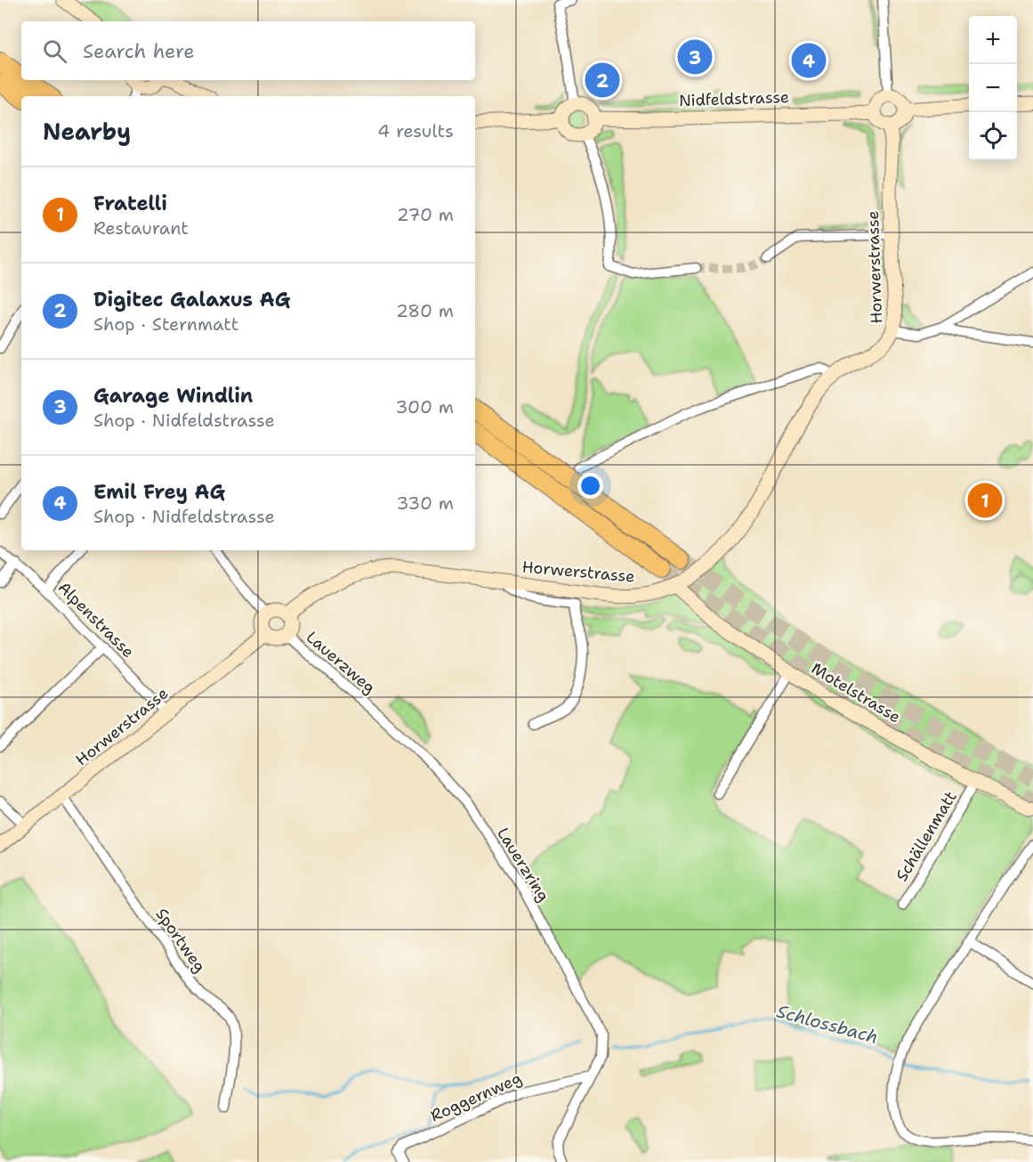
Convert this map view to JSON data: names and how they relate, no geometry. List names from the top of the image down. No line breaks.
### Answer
{"streets":{"street":["Nidfeldstrasse","Horwerstrasse","Alpenstrasse","Lauerzweg","Motelstrasse","Schällenmatt","Lauerzring","Sportweg","Roggernweg"]},"crossings":[["Nidfeldstrasse","Horwerstrasse"],["Horwerstrasse","Alpenstrasse"],["Horwerstrasse","Lauerzweg"],["Horwerstrasse","Motelstrasse"],["Horwerstrasse","Sportweg"],["Lauerzweg","Lauerzring"],["Motelstrasse","Schällenmatt"],["Lauerzring","Roggernweg"]],"water":["Schlossbach"],"page":{"map_buttons":["+","−"],"search":"Search here","pins":["3","4","2","1"],"heading":["Nearby","4 results"],"list":[{"mark":"1","name":"Fratelli","note":"Restaurant","value":"270 m"},{"mark":"2","name":"Digitec Galaxus AG","note":"Shop · Sternmatt","value":"280 m"},{"mark":"3","name":"Garage Windlin","note":"Shop · Nidfeldstrasse","value":"300 m"},{"mark":"4","name":"Emil Frey AG","note":"Shop · Nidfeldstrasse","value":"330 m"}]}}
